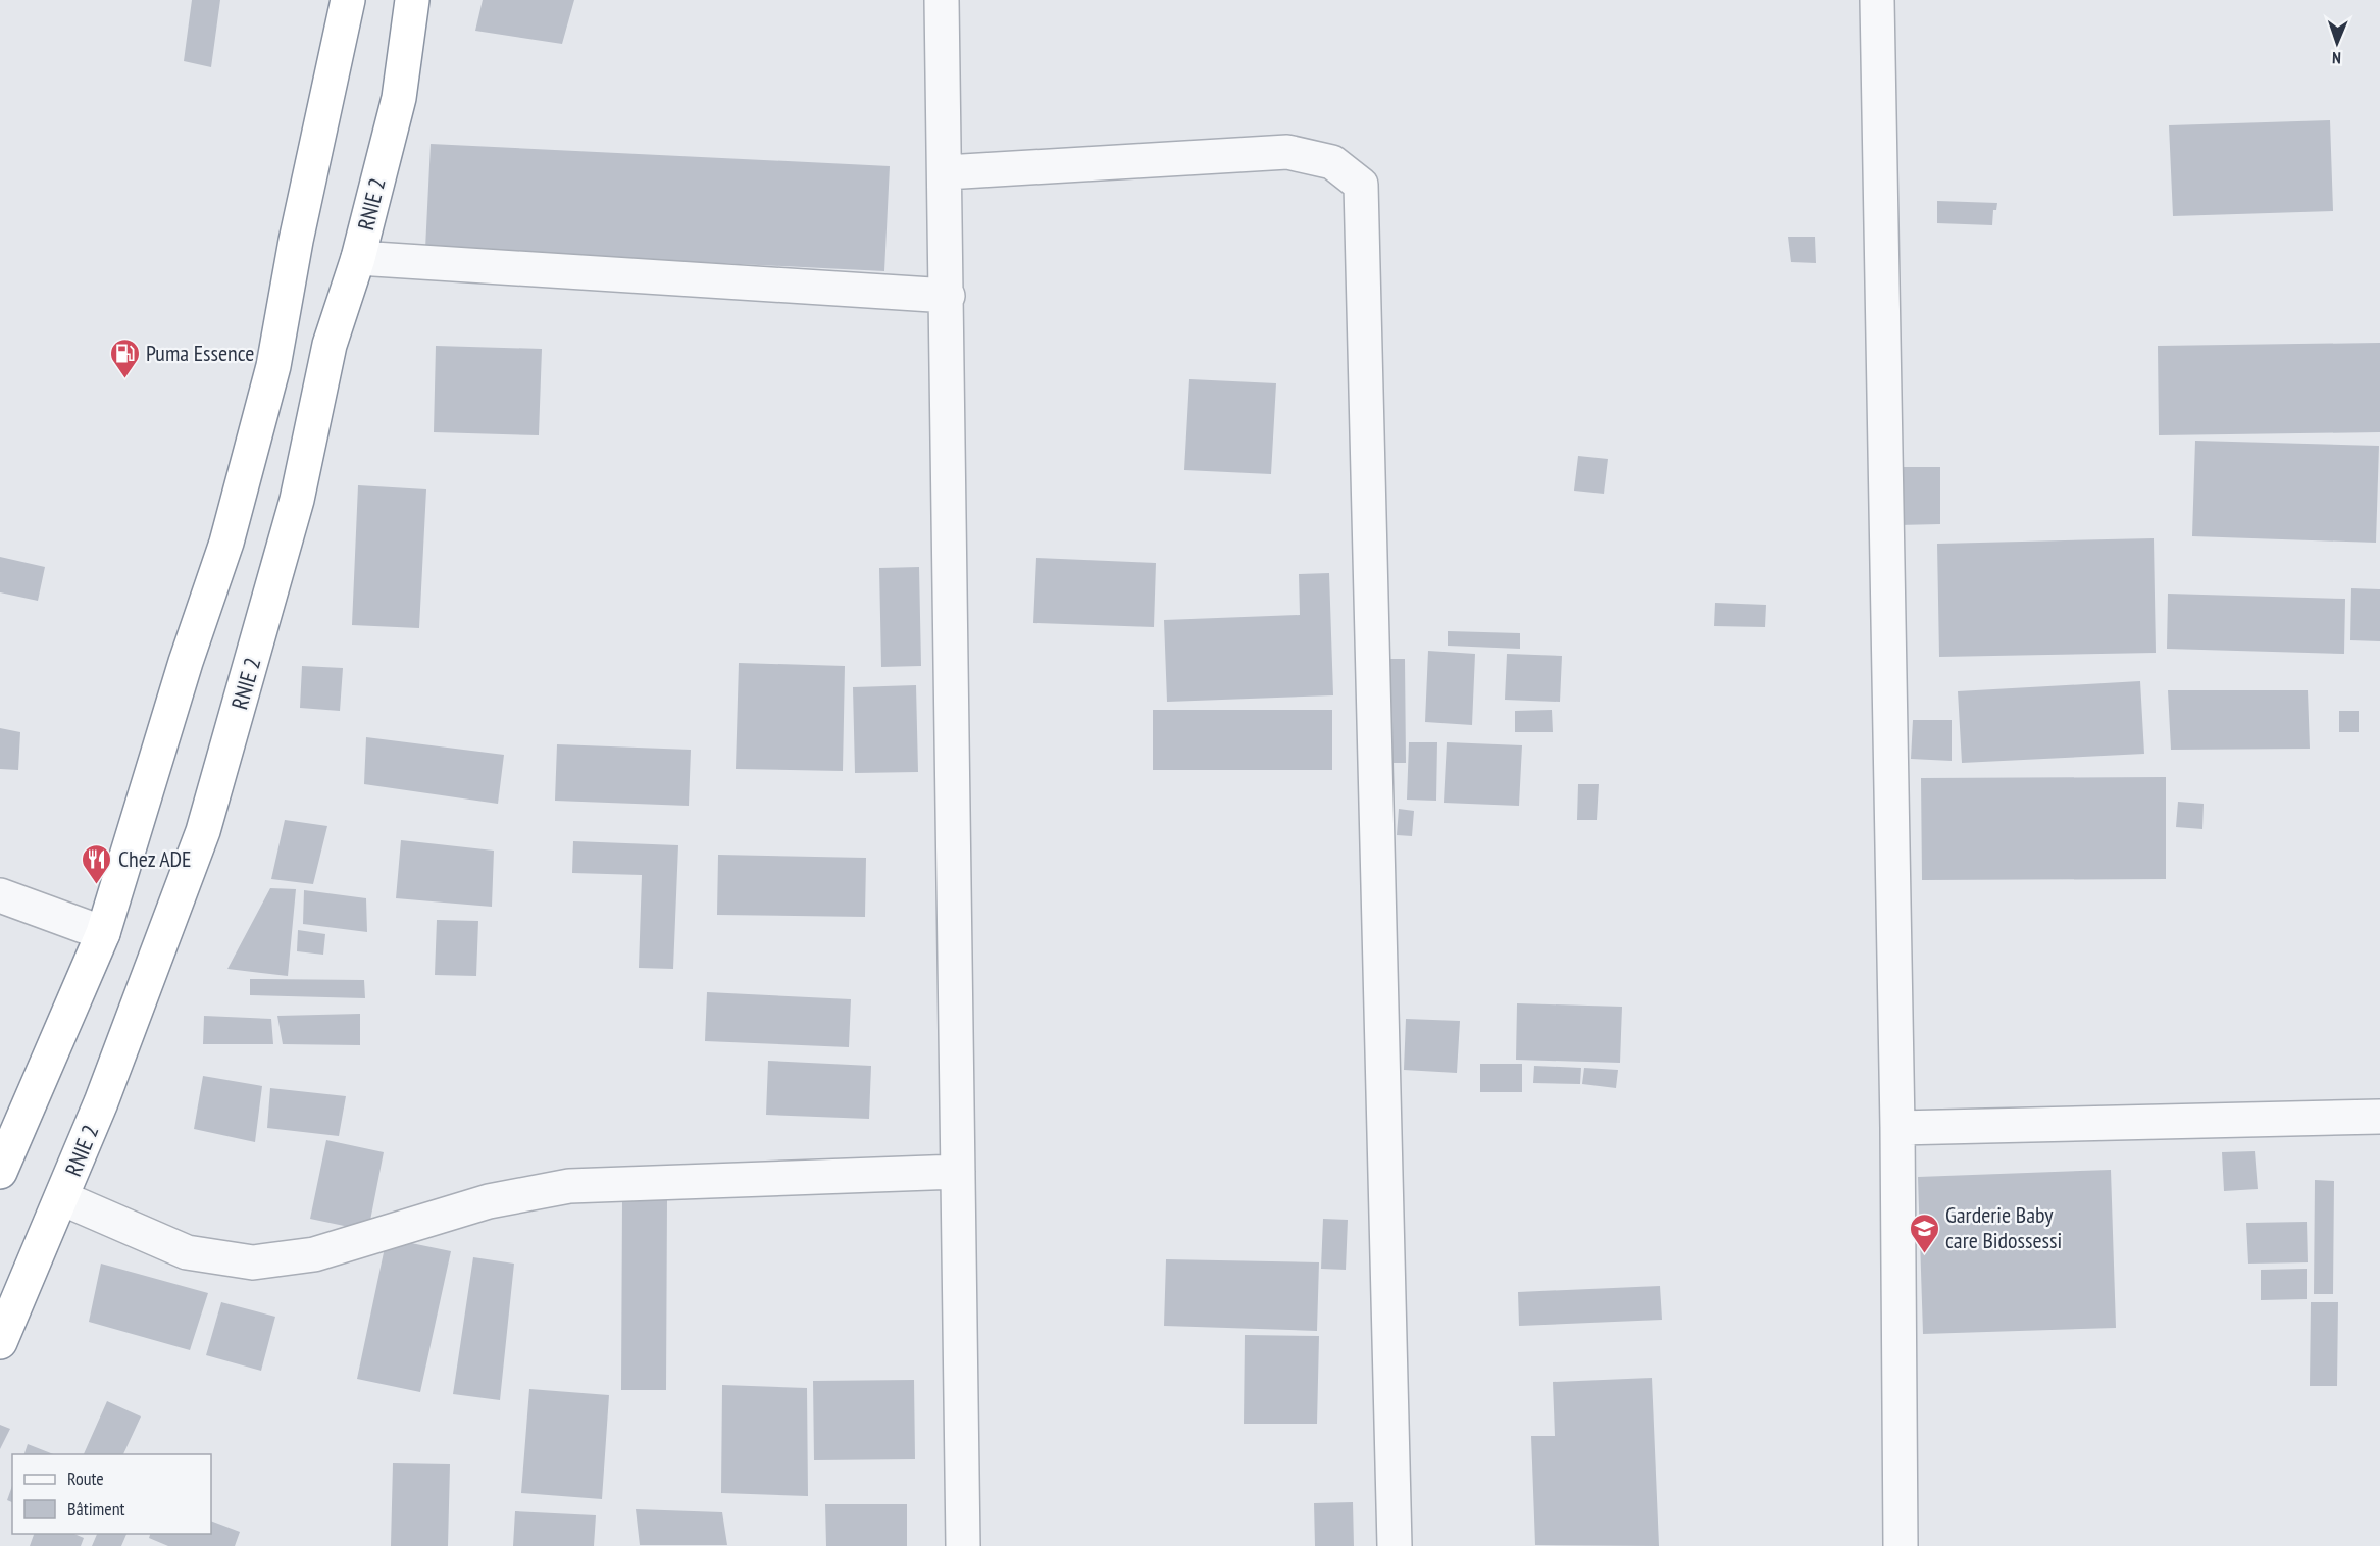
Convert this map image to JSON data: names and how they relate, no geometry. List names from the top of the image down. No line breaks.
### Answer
{"streets":{"highway":["RNIE 2"]},"places":{"fuel station":["Puma Essence"],"restaurant":["Chez ADE"],"school or university":["Garderie Baby care Bidossessi"]},"legend":["Route","Bâtiment"],"north":"bottom"}
